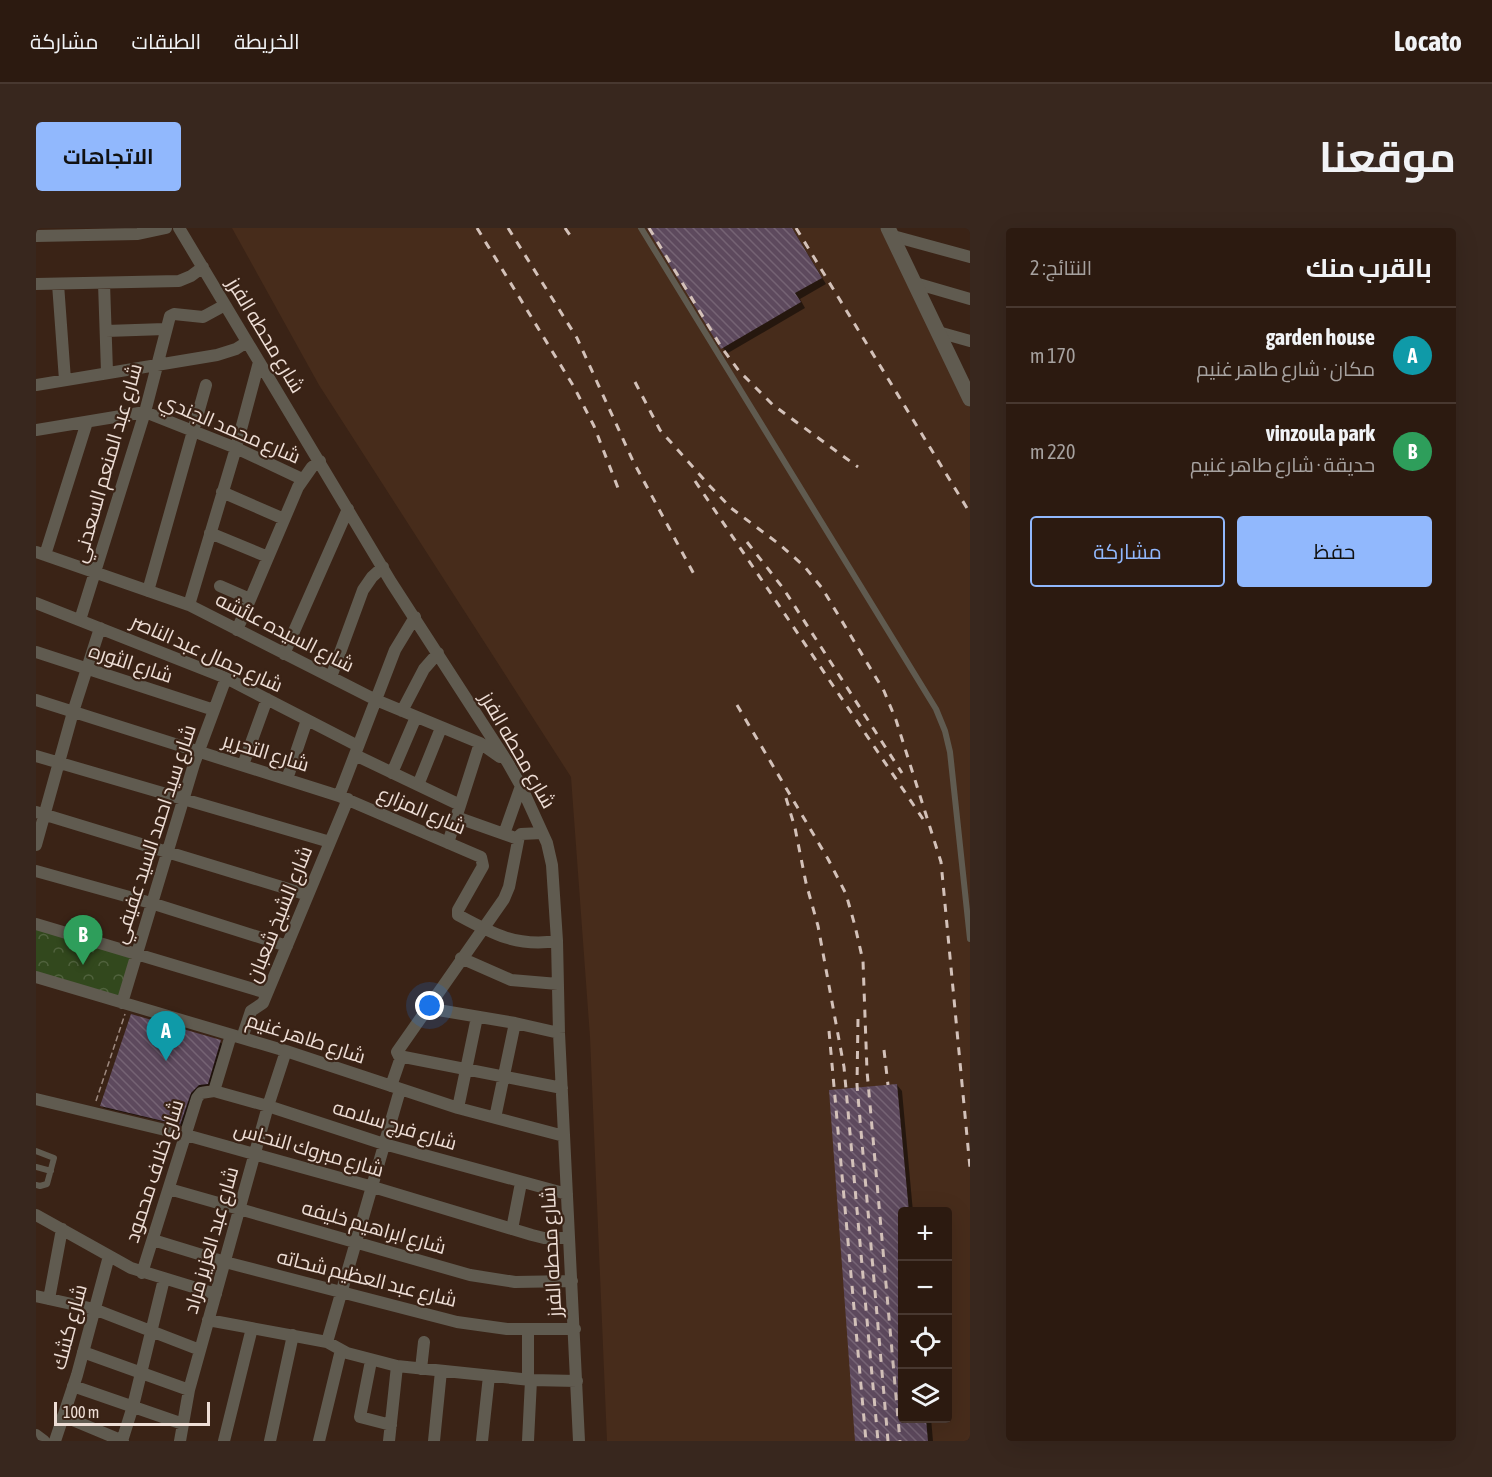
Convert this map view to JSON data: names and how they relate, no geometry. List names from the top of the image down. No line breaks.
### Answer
{"streets":{"street":["شارع محطه الفرز","شارع محمد الجندي","شارع عبد المنعم السعدني","شارع السيده عائشه","شارع جمال عبد الناصر","شارع الثوره","شارع التحرير","شارع المزارع","شارع سيد احمد السيد عفيفي","شارع الشيخ شعبان","شارع طاهر غنيم","شارع فرج سلامه","شارع مبروك النحاس","شارع خلاف محمود","شارع ابراهيم خليفه","شارع عبد العزيز مراد","شارع عبد العظيم شحاته","شارع كشك"]},"crossings":[["شارع محطه الفرز","شارع عبد المنعم السعدني"],["شارع محطه الفرز","شارع السيده عائشه"],["شارع محطه الفرز","شارع الشيخ شعبان"],["شارع محطه الفرز","شارع طاهر غنيم"],["شارع محطه الفرز","شارع فرج سلامه"],["شارع محطه الفرز","شارع مبروك النحاس"],["شارع محطه الفرز","شارع ابراهيم خليفه"],["شارع محطه الفرز","شارع عبد العظيم شحاته"],["شارع محمد الجندي","شارع عبد المنعم السعدني"],["شارع عبد المنعم السعدني","شارع السيده عائشه"],["شارع عبد المنعم السعدني","شارع جمال عبد الناصر"],["شارع السيده عائشه","شارع الشيخ شعبان"],["شارع جمال عبد الناصر","شارع سيد احمد السيد عفيفي"],["شارع جمال عبد الناصر","شارع الشيخ شعبان"],["شارع الثوره","شارع سيد احمد السيد عفيفي"],["شارع التحرير","شارع المزارع"],["شارع التحرير","شارع سيد احمد السيد عفيفي"],["شارع التحرير","شارع الشيخ شعبان"],["شارع المزارع","شارع الشيخ شعبان"],["شارع سيد احمد السيد عفيفي","شارع طاهر غنيم"],["شارع الشيخ شعبان","شارع طاهر غنيم"],["شارع الشيخ شعبان","شارع فرج سلامه"],["شارع الشيخ شعبان","شارع خلاف محمود"],["شارع طاهر غنيم","شارع عبد العزيز مراد"],["شارع فرج سلامه","شارع خلاف محمود"],["شارع فرج سلامه","شارع عبد العزيز مراد"],["شارع مبروك النحاس","شارع خلاف محمود"],["شارع مبروك النحاس","شارع عبد العزيز مراد"],["شارع خلاف محمود","شارع ابراهيم خليفه"],["شارع خلاف محمود","شارع عبد العظيم شحاته"],["شارع ابراهيم خليفه","شارع عبد العزيز مراد"],["شارع عبد العزيز مراد","شارع عبد العظيم شحاته"]],"scale_bar":"100 m","page":{"header":"Locato","nav":["الخريطة","الطبقات","مشاركة"],"title":"موقعنا","buttons":["الاتجاهات",["حفظ","مشاركة"]],"heading":["بالقرب منك","النتائج: 2"],"list":[{"mark":"A","name":"garden house","note":"مكان · شارع طاهر غنيم","value":"170 m"},{"mark":"B","name":"vinzoula park","note":"حديقة · شارع طاهر غنيم","value":"220 m"}],"pins":["B","A"],"map_buttons":["+","−"],"scale":"100 m"}}
